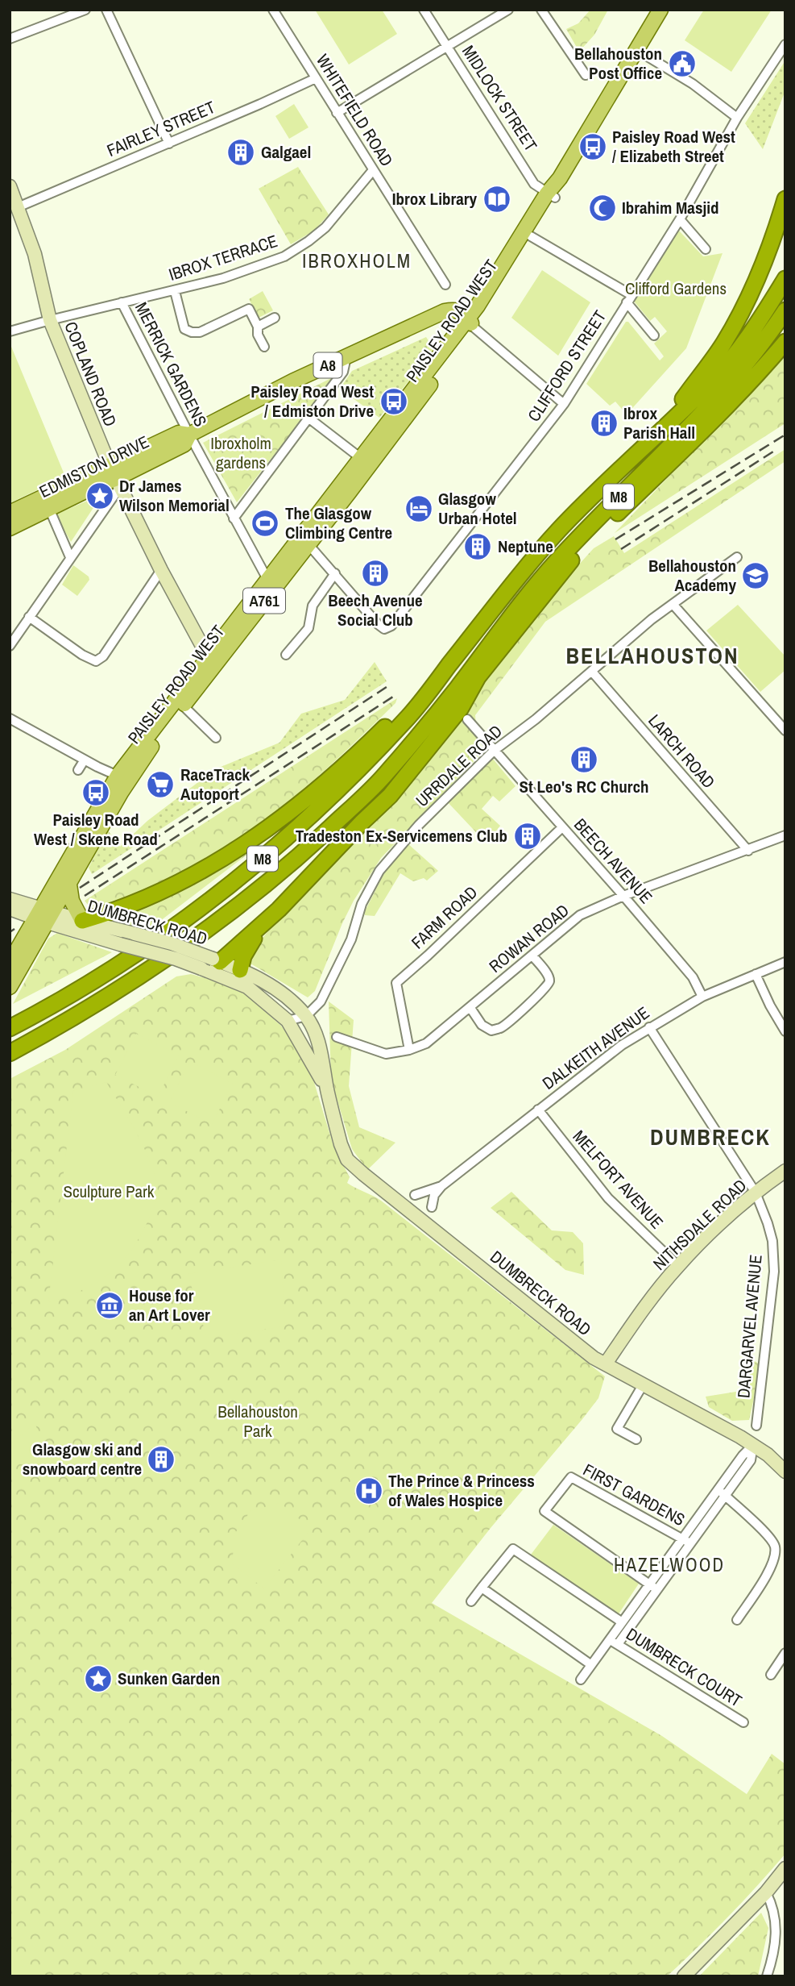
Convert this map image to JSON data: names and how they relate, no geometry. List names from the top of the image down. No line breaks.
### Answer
{"streets":{"highway":["M8"],"main road":["PAISLEY ROAD WEST","A8","COPLAND ROAD","EDMISTON DRIVE","A761","DUMBRECK ROAD","NITHSDALE ROAD"],"street":["MIDLOCK STREET","WHITEFIELD ROAD","FAIRLEY STREET","IBROX TERRACE","MERRICK GARDENS","CLIFFORD STREET","LARCH ROAD","URRDALE ROAD","BEECH AVENUE","FARM ROAD","ROWAN ROAD","DALKEITH AVENUE","MELFORT AVENUE","DARGARVEL AVENUE","FIRST GARDENS","DUMBRECK COURT"]},"crossings":[["MIDLOCK STREET","PAISLEY ROAD WEST"],["WHITEFIELD ROAD","FAIRLEY STREET"],["WHITEFIELD ROAD","IBROX TERRACE"],["FAIRLEY STREET","COPLAND ROAD"],["IBROX TERRACE","MERRICK GARDENS"],["IBROX TERRACE","COPLAND ROAD"],["PAISLEY ROAD WEST","MERRICK GARDENS"],["PAISLEY ROAD WEST","COPLAND ROAD"],["PAISLEY ROAD WEST","EDMISTON DRIVE"],["PAISLEY ROAD WEST","DUMBRECK ROAD"],["MERRICK GARDENS","EDMISTON DRIVE"],["COPLAND ROAD","EDMISTON DRIVE"],["M8","DUMBRECK ROAD"],["LARCH ROAD","URRDALE ROAD"],["LARCH ROAD","ROWAN ROAD"],["URRDALE ROAD","BEECH AVENUE"],["URRDALE ROAD","DUMBRECK ROAD"],["BEECH AVENUE","FARM ROAD"],["BEECH AVENUE","ROWAN ROAD"],["BEECH AVENUE","DALKEITH AVENUE"],["FARM ROAD","ROWAN ROAD"],["DUMBRECK ROAD","NITHSDALE ROAD"],["DALKEITH AVENUE","MELFORT AVENUE"],["DALKEITH AVENUE","DARGARVEL AVENUE"],["MELFORT AVENUE","NITHSDALE ROAD"],["NITHSDALE ROAD","DARGARVEL AVENUE"]],"districts":["IBROXHOLM","BELLAHOUSTON","DUMBRECK","HAZELWOOD"],"parks":["Clifford Gardens","Ibroxholm gardens","Sculpture Park","Bellahouston Park"],"places":{"public building":["Bellahouston Post Office"],"bus stop":["Paisley Road West / Elizabeth Street","Paisley Road West / Edmiston Drive","Paisley Road West / Skene Road"],"building":["Galgael","Ibrox Parish Hall","Neptune","Beech Avenue Social Club","St Leo's RC Church","Tradeston Ex-Servicemens Club","Glasgow ski and snowboard centre"],"library":["Ibrox Library"],"mosque":["Ibrahim Masjid"],"place":["Dr James Wilson Memorial","Sunken Garden"],"hotel":["Glasgow Urban Hotel"],"sports":["The Glasgow Climbing Centre"],"school or university":["Bellahouston Academy"],"supermarket":["RaceTrack Autoport"],"museum":["House for an Art Lover"],"hospital":["The Prince & Princess of Wales Hospice"]}}
